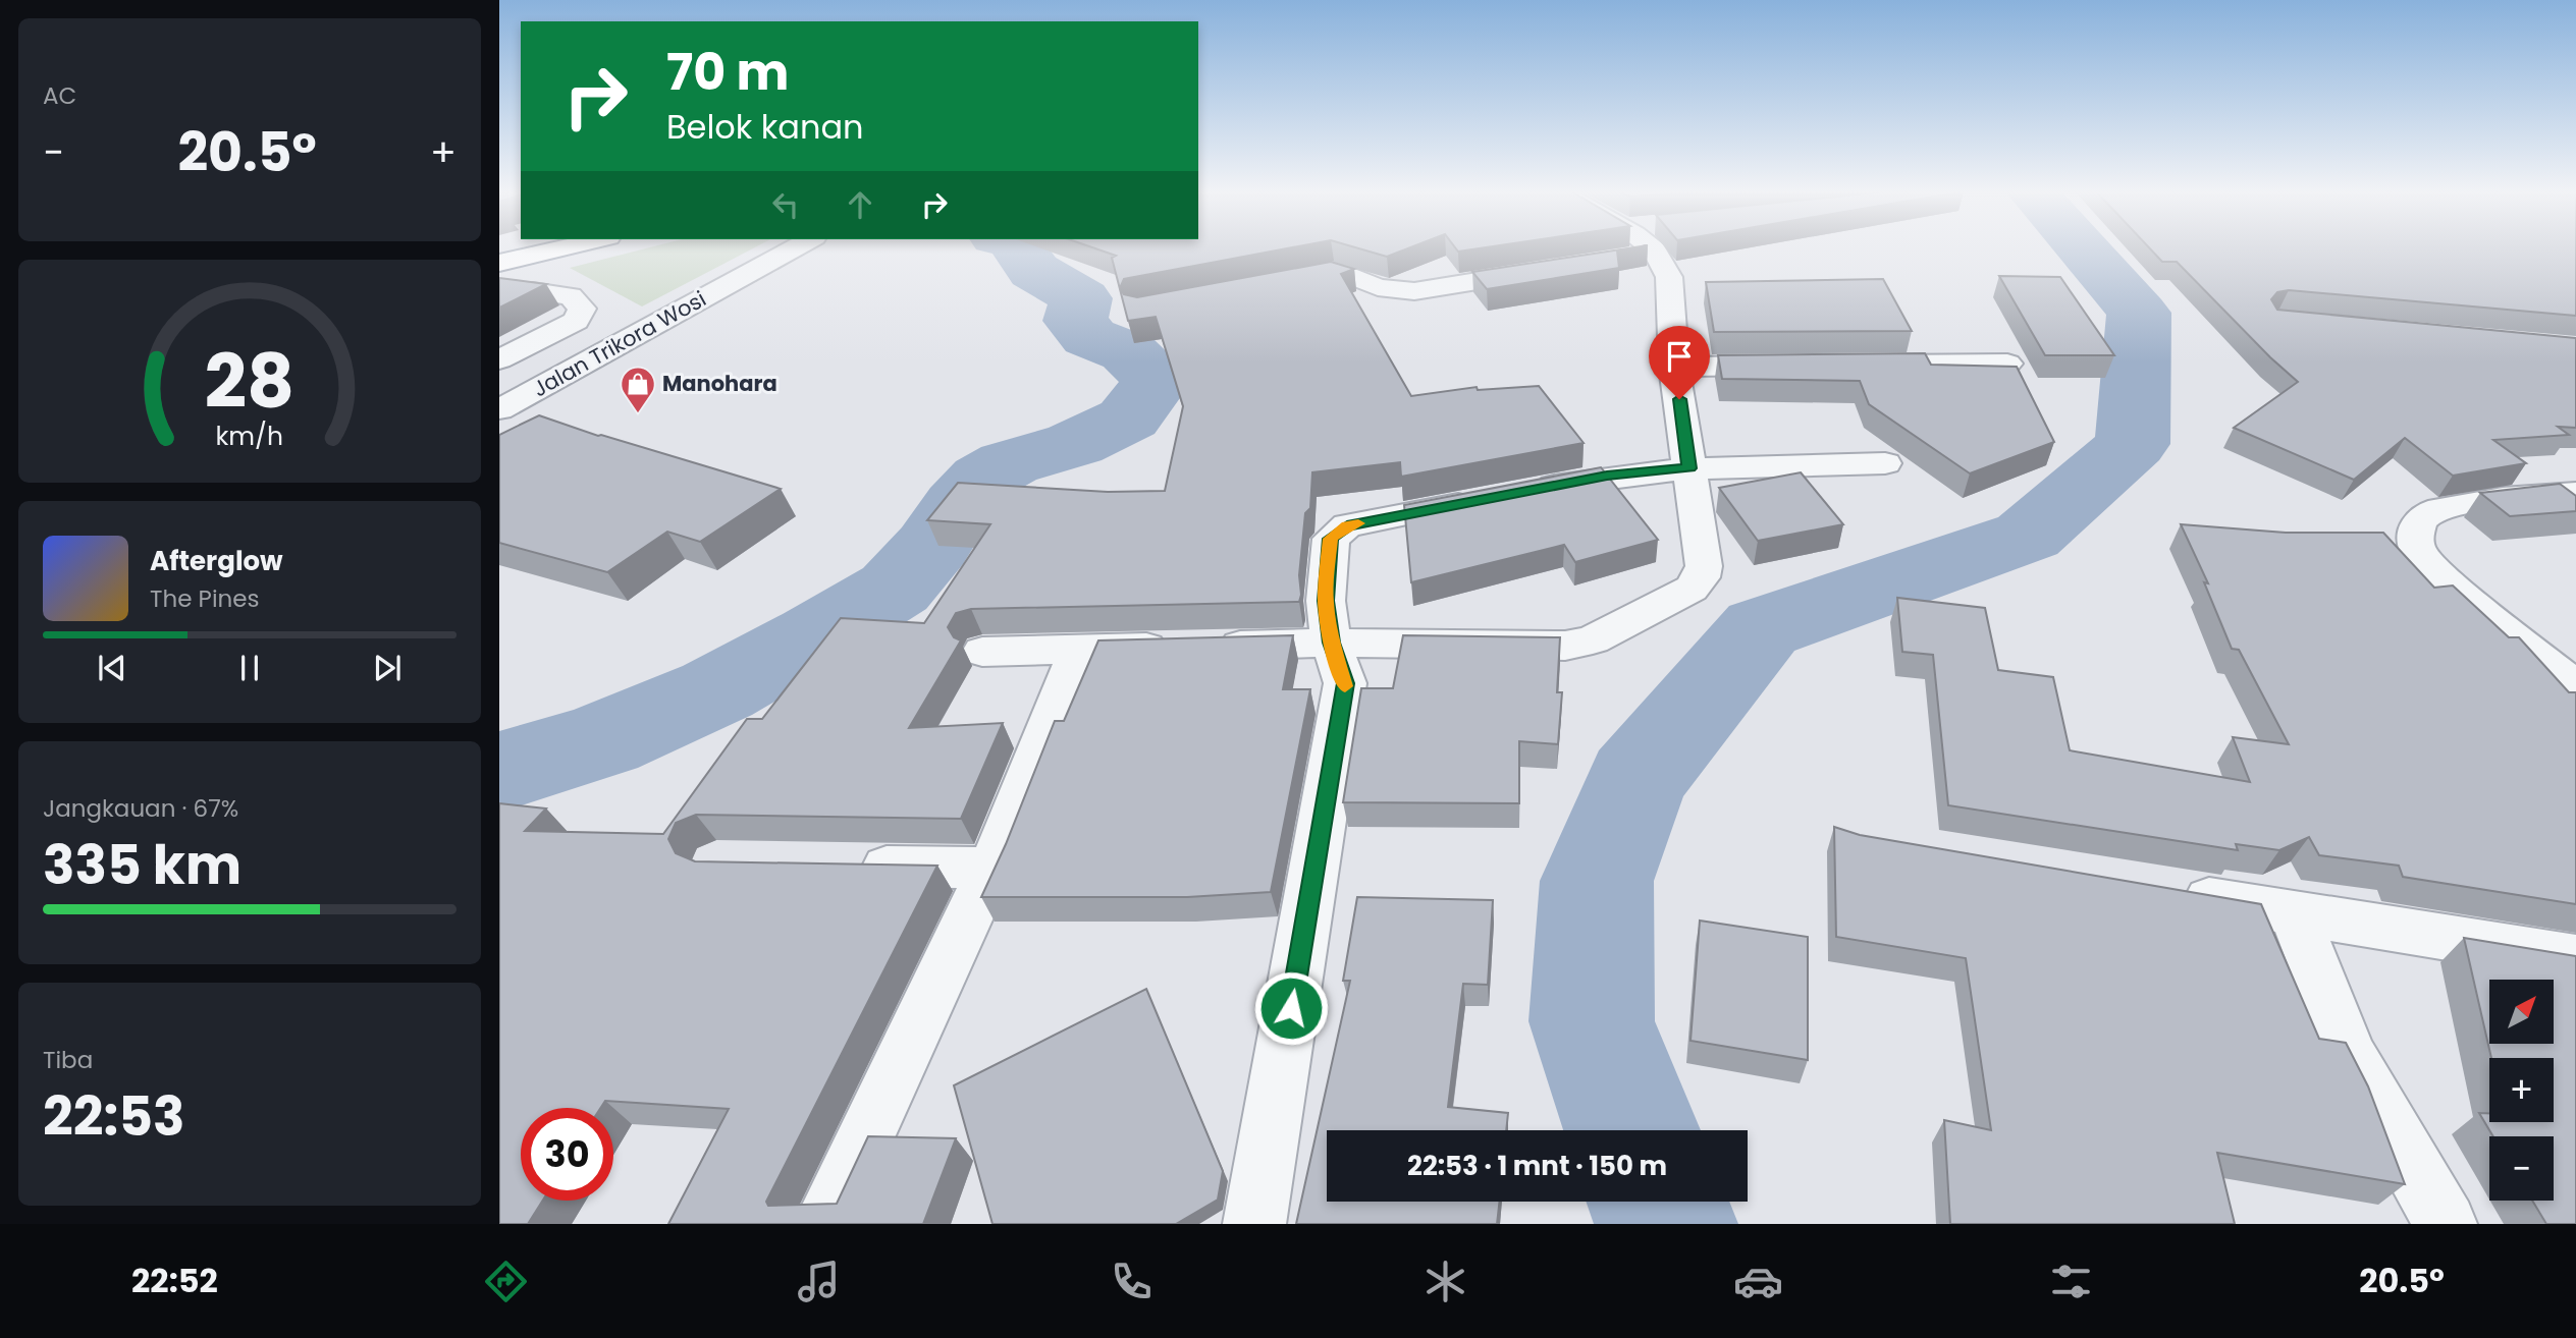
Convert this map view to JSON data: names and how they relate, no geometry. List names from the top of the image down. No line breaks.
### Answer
{"streets":{"street":["Jalan Trikora Wosi"]},"places":{"shop":["Manohara"]},"north":"top right","page":{"tile":["AC",["Jangkauan · 67%","335 km"],["Tiba","22:53"]],"turn":["70 m","Belok kanan"],"heat":["−","20.5°","+"],"song":["Afterglow","The Pines"],"map_buttons":["+","−"],"limit":"30","trip":"22:53 · 1 mnt · 150 m","tabs":["22:52","20.5°"],"gauge":["28","km/h"]}}
